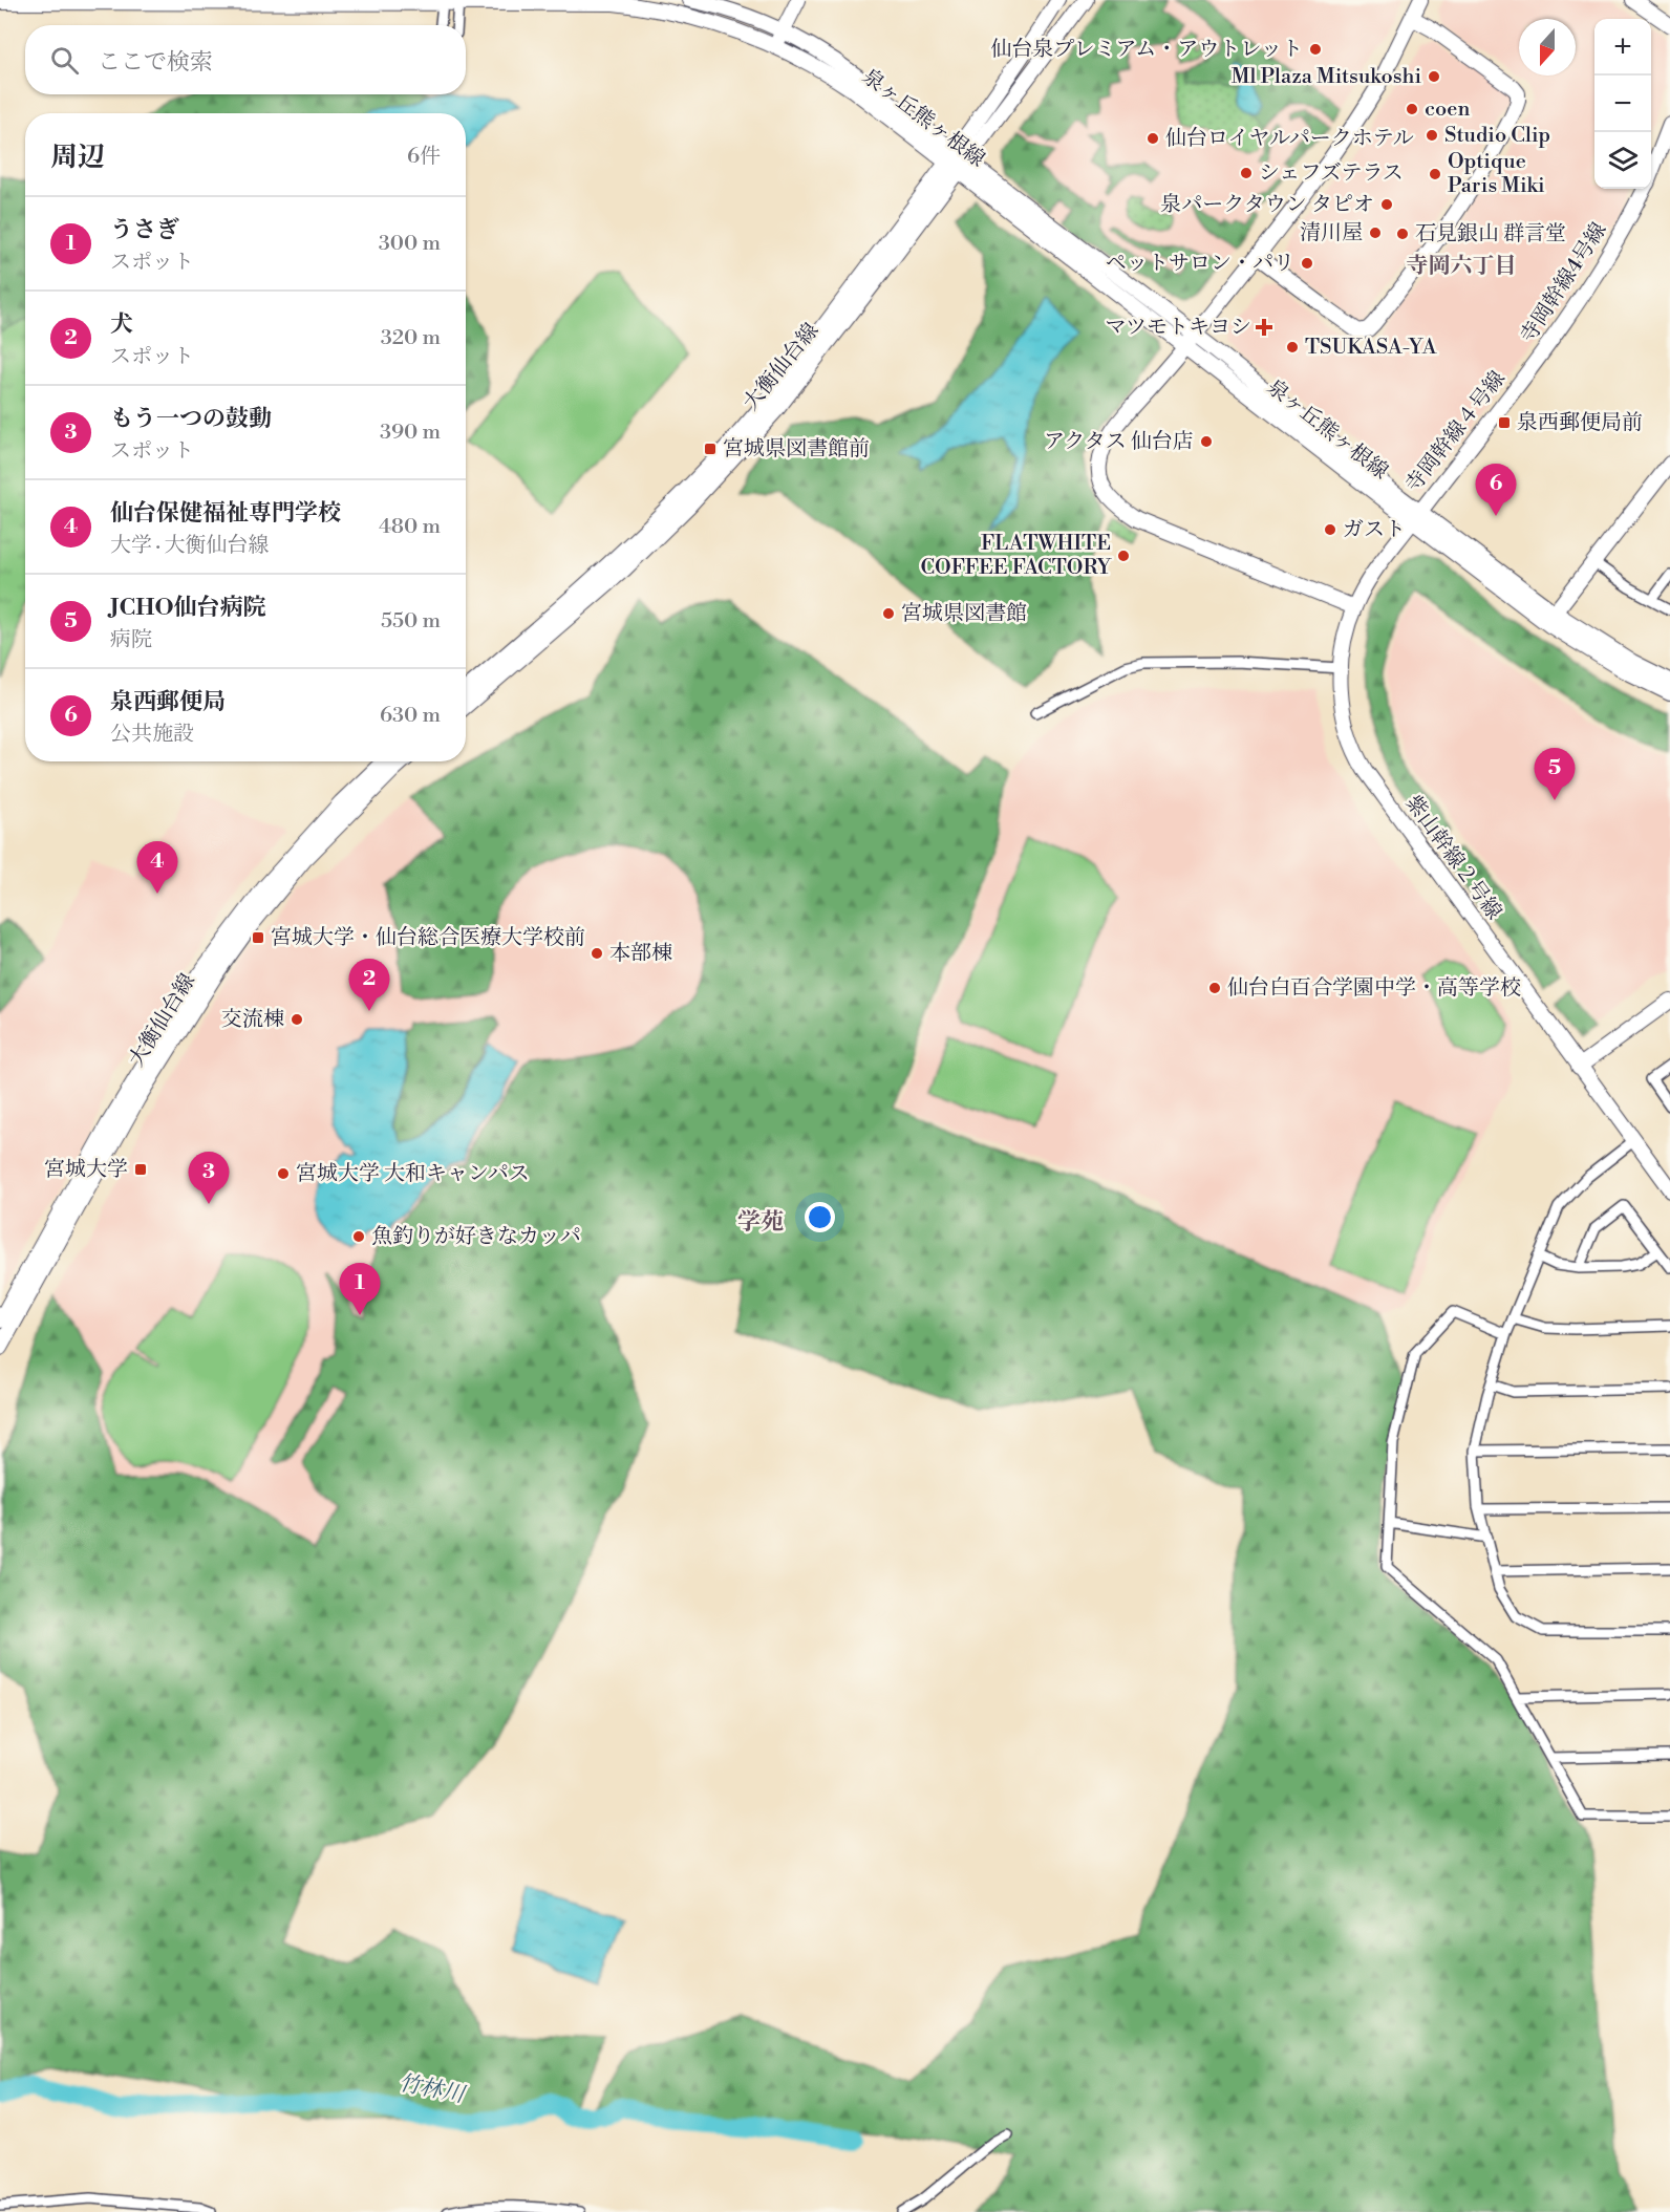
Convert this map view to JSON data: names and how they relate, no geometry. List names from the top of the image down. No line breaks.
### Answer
{"streets":{"main road":["泉ヶ丘熊ヶ根線","寺岡幹線4号線","大衡仙台線","寺岡幹線４号線","紫山幹線２号線"]},"crossings":[["泉ヶ丘熊ヶ根線","大衡仙台線"],["泉ヶ丘熊ヶ根線","寺岡幹線４号線"],["泉ヶ丘熊ヶ根線","紫山幹線２号線"],["寺岡幹線4号線","寺岡幹線４号線"],["寺岡幹線４号線","紫山幹線２号線"]],"districts":["寺岡六丁目","学苑"],"water":["竹林川"],"places":{"other":["仙台泉プレミアム・アウトレット","Ml Plaza Mitsukoshi","coen","Studio Clip","仙台ロイヤルパークホテル","シェフズテラス","Optique Paris Miki","泉パークタウン タピオ","清川屋","石見銀山 群言堂","ペットサロン・パリ","TSUKASA-YA","アクタス 仙台店","ガスト","FLATWHITE COFFEE FACTORY","宮城県図書館","本部棟","仙台白百合学園中学・高等学校","交流棟","宮城大学 大和キャンパス","魚釣りが好きなカッパ"],"health":["マツモトキヨシ"],"transit":["泉西郵便局前","宮城県図書館前","宮城大学・仙台総合医療大学校前","宮城大学"]},"north":"bottom","page":{"map_buttons":["+","−"],"search":"ここで検索","heading":["周辺","6件"],"list":[{"mark":"1","name":"うさぎ","note":"スポット","value":"300 m"},{"mark":"2","name":"犬","note":"スポット","value":"320 m"},{"mark":"3","name":"もう一つの鼓動","note":"スポット","value":"390 m"},{"mark":"4","name":"仙台保健福祉専門学校","note":"大学 · 大衡仙台線","value":"480 m"},{"mark":"5","name":"JCHO仙台病院","note":"病院","value":"550 m"},{"mark":"6","name":"泉西郵便局","note":"公共施設","value":"630 m"}],"pins":["6","5","4","2","3","1"]}}
